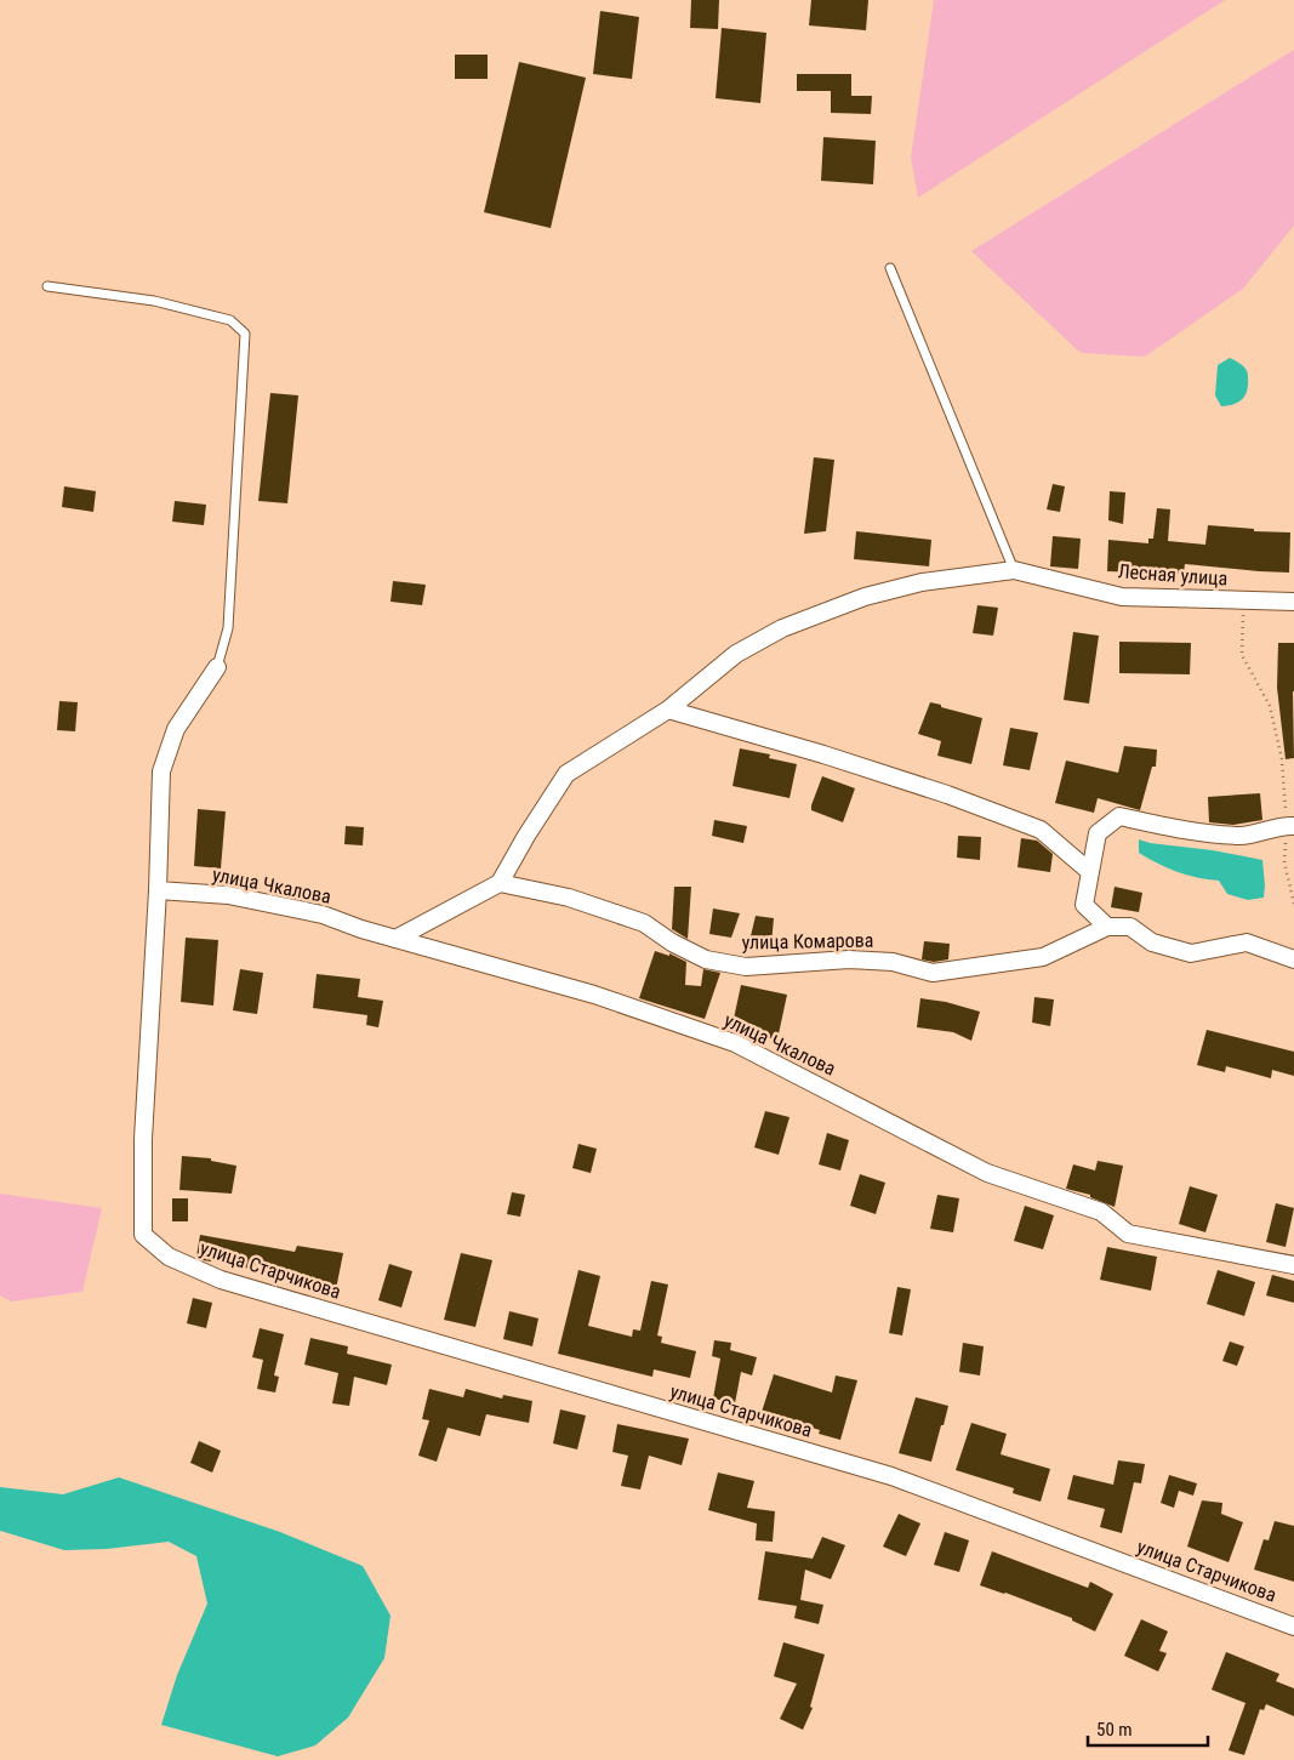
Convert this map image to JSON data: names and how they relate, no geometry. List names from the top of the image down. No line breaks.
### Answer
{"streets":{"street":["Лесная улица","улица Чкалова","улица Комарова","улица Старчикова"]},"crossings":[["улица Чкалова","улица Старчикова"]],"scale_bar":"50 m"}
